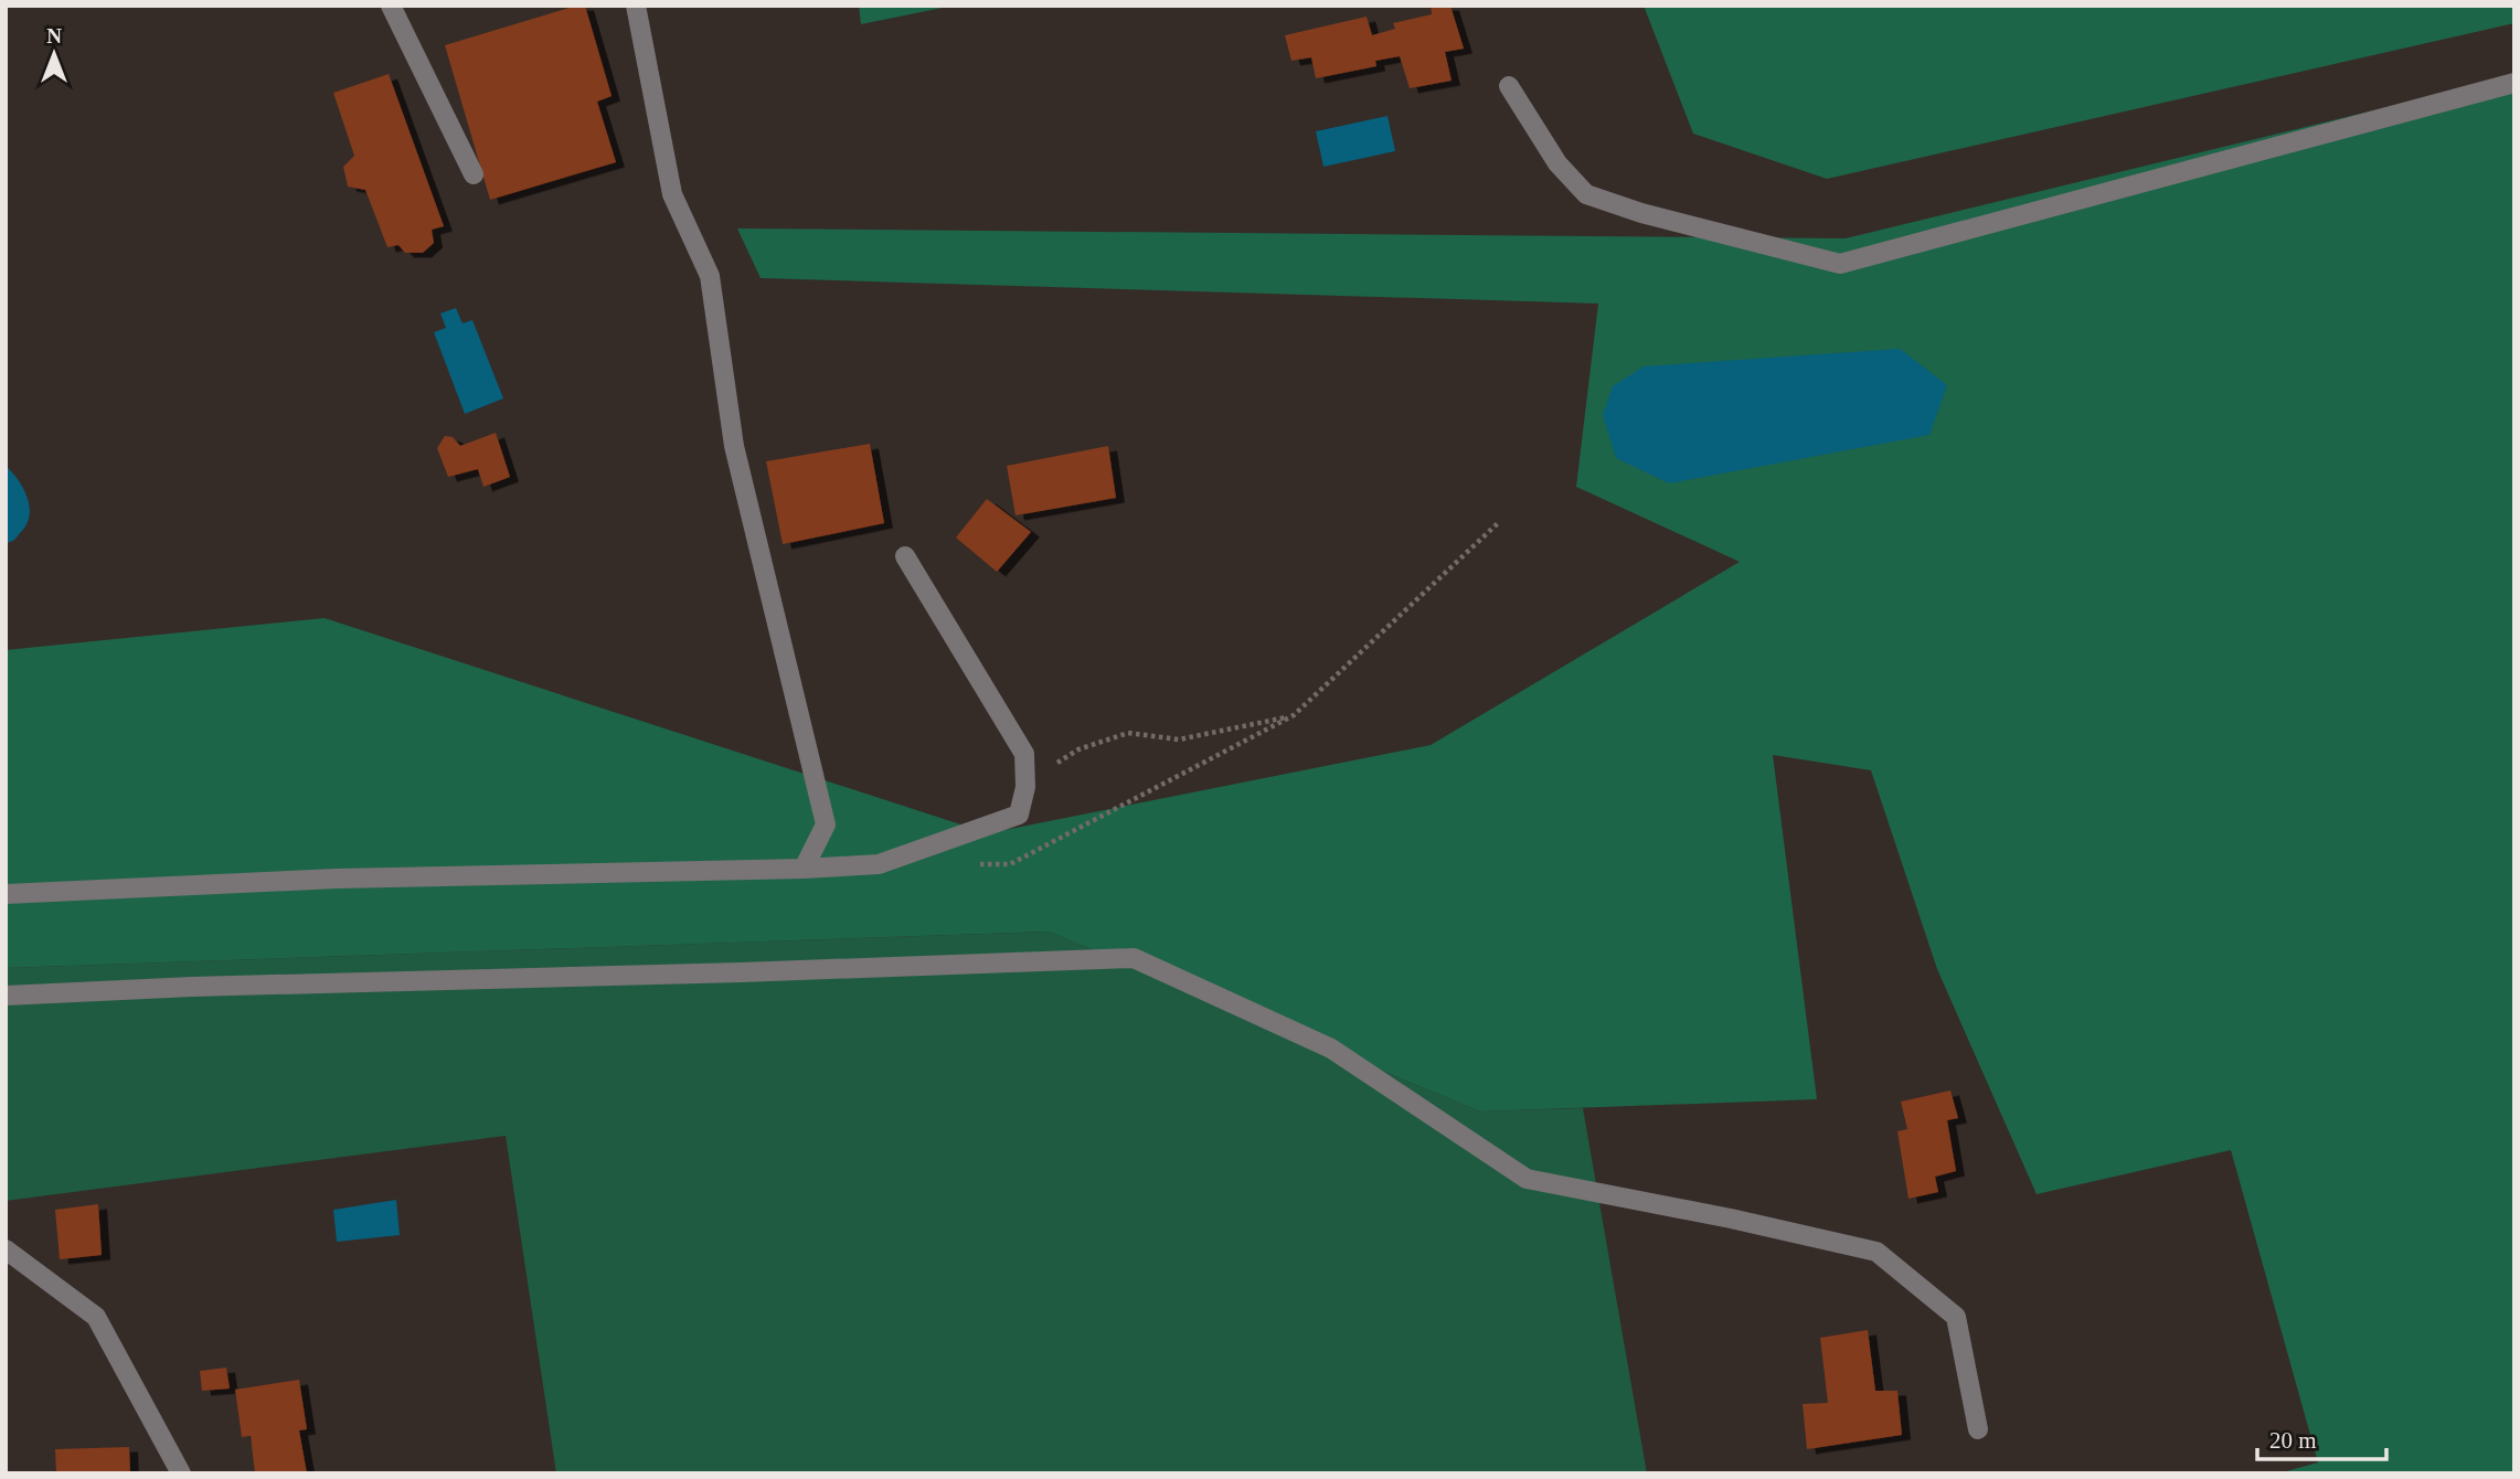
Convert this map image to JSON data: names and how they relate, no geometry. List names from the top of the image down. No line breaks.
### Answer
{"scale_bar":"20 m","north":"top"}
